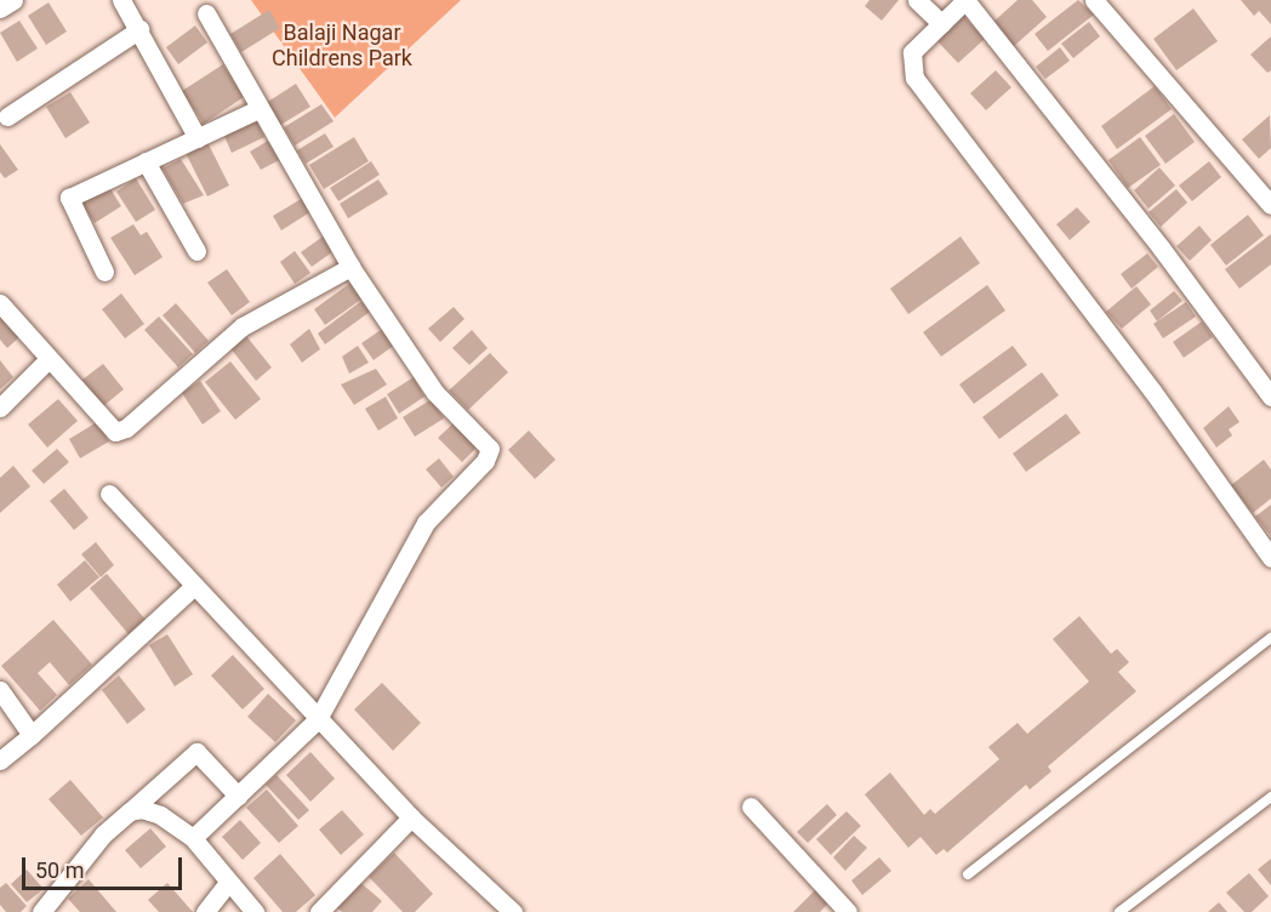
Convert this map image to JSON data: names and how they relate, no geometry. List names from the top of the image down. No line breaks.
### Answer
{"parks":["Balaji Nagar Childrens Park"],"scale_bar":"50 m"}
